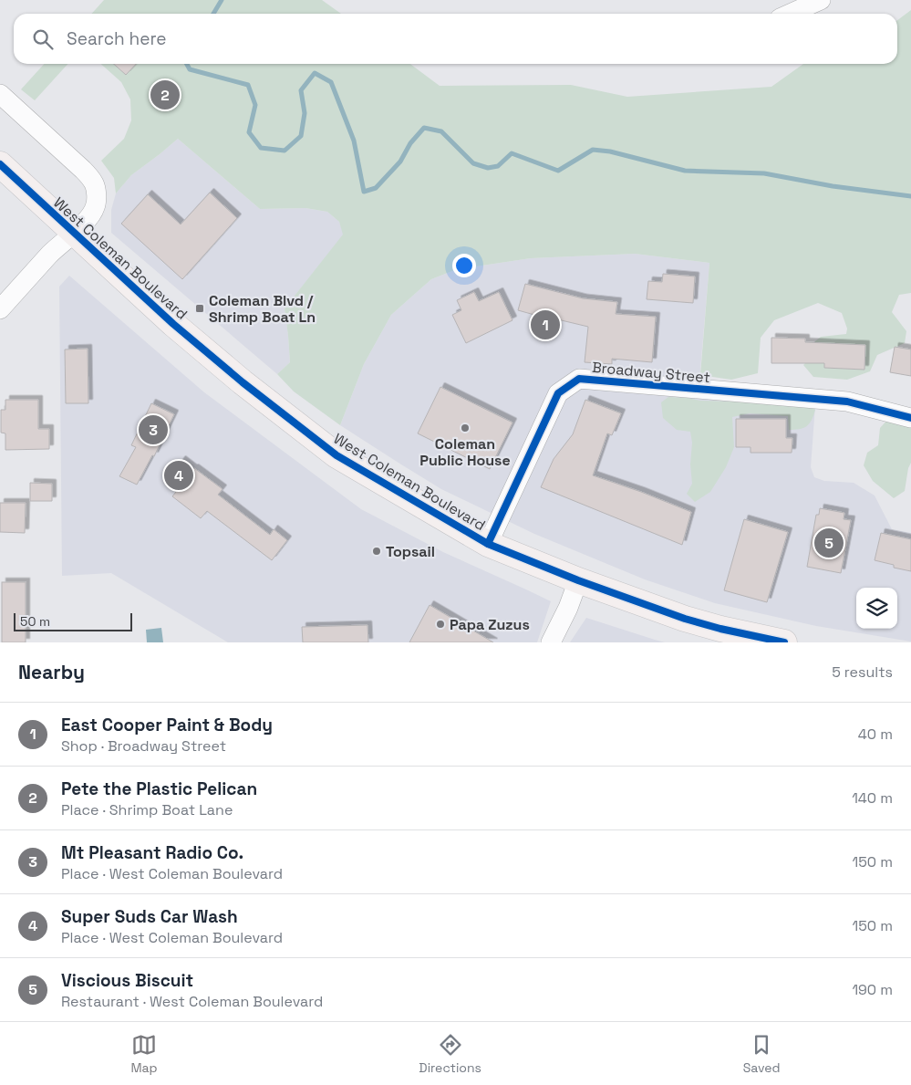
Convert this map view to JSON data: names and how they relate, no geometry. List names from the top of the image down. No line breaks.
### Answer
{"streets":{"main road":["West Coleman Boulevard"],"street":["Broadway Street"]},"crossings":[["West Coleman Boulevard","Broadway Street"]],"places":{"transit":["Coleman Blvd / Shrimp Boat Ln"],"other":["Coleman Public House","Topsail","Papa Zuzus"]},"scale_bar":"50 m","page":{"search":"Search here","pins":["2","1","3","4","5"],"scale":"50 m","heading":["Nearby","5 results"],"list":[{"mark":"1","name":"East Cooper Paint & Body","note":"Shop · Broadway Street","value":"40 m"},{"mark":"2","name":"Pete the Plastic Pelican","note":"Place · Shrimp Boat Lane","value":"140 m"},{"mark":"3","name":"Mt Pleasant Radio Co.","note":"Place · West Coleman Boulevard","value":"150 m"},{"mark":"4","name":"Super Suds Car Wash","note":"Place · West Coleman Boulevard","value":"150 m"},{"mark":"5","name":"Viscious Biscuit","note":"Restaurant · West Coleman Boulevard","value":"190 m"}],"nav":["Map","Directions","Saved"]}}
